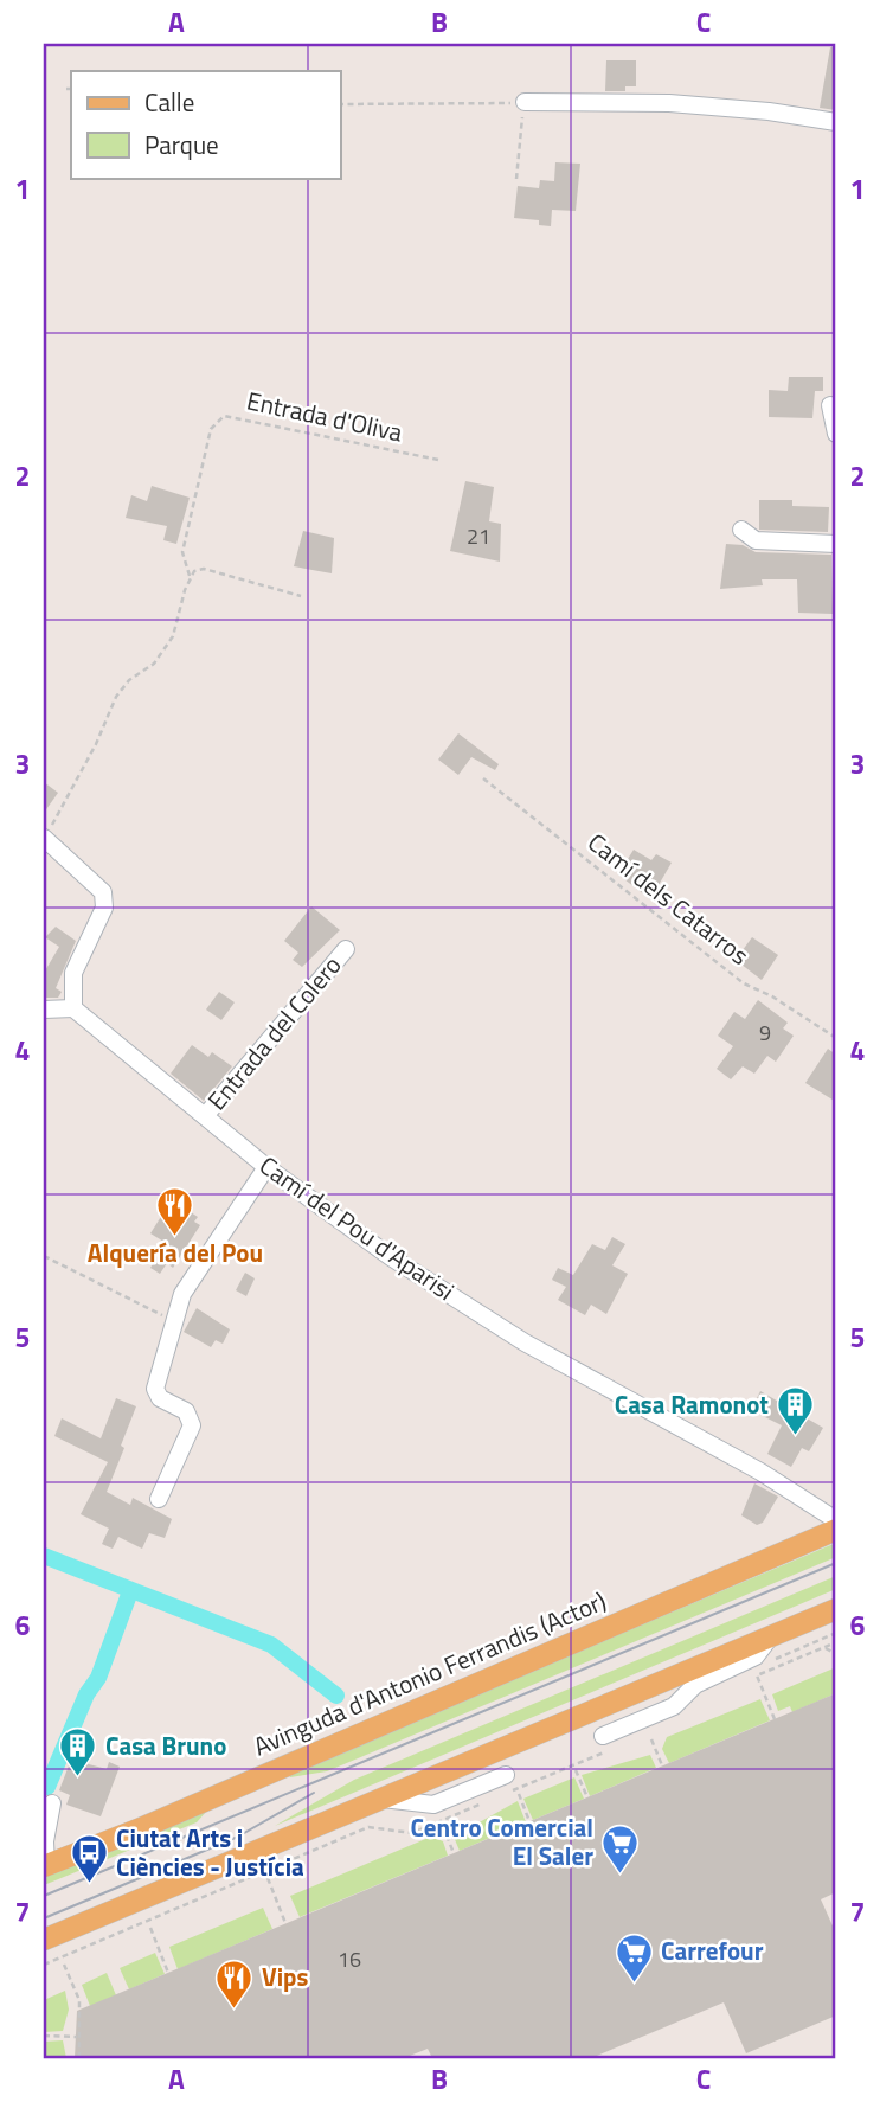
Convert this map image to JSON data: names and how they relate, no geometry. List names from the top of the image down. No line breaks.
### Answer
{"streets":{"main road":["Avinguda d'Antonio Ferrandis (Actor)"],"street":["Entrada del Colero","Camí del Pou d'Aparisi"],"path":["Entrada d'Oliva","Camí dels Catarros"]},"crossings":[["Entrada del Colero","Camí del Pou d'Aparisi"]],"places":{"restaurant":["Alquería del Pou","Vips"],"building":["Casa Ramonot","Casa Bruno"],"supermarket":["Centro Comercial El Saler","Carrefour"],"bus stop":["Ciutat Arts i Ciències - Justícia"]},"house_numbers":["21","9","16"],"legend":["Calle","Parque"],"grid":{"columns":["A","B","C"],"rows":["1","2","3","4","5","6","7"]}}
